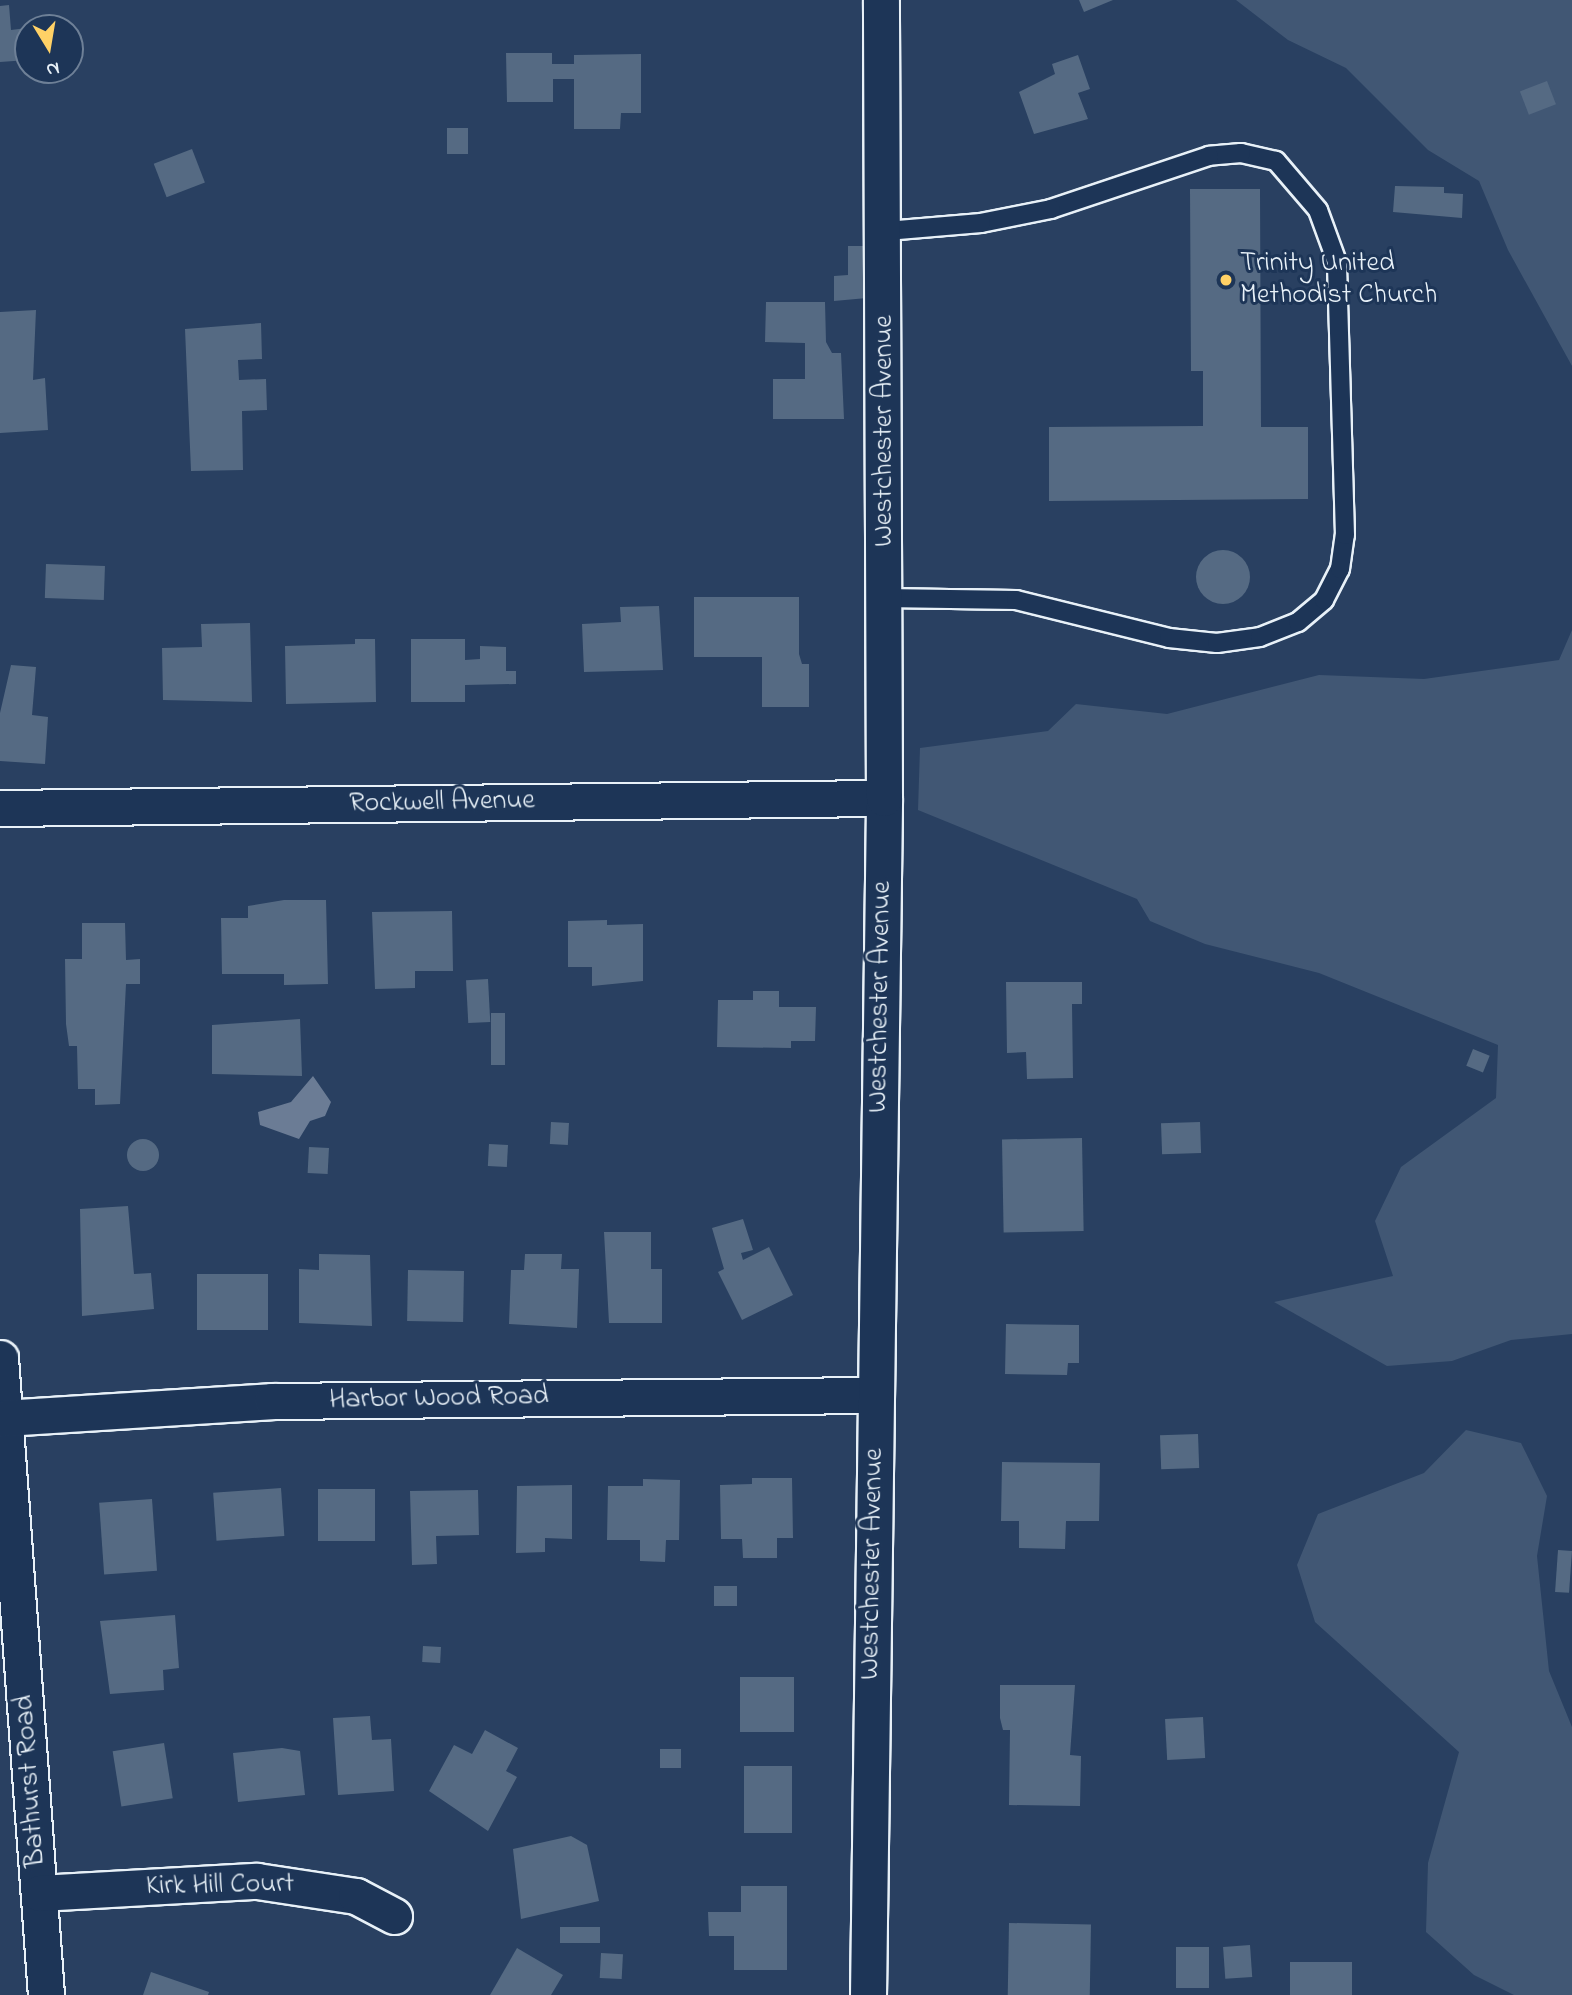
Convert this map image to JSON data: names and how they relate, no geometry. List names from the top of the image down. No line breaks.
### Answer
{"streets":{"street":["Westchester Avenue","Rockwell Avenue","Harbor Wood Road","Bathurst Road","Kirk Hill Court"]},"crossings":[["Westchester Avenue","Rockwell Avenue"],["Westchester Avenue","Harbor Wood Road"],["Harbor Wood Road","Bathurst Road"],["Bathurst Road","Kirk Hill Court"]],"places":["Trinity United Methodist Church"],"north":"bottom"}
